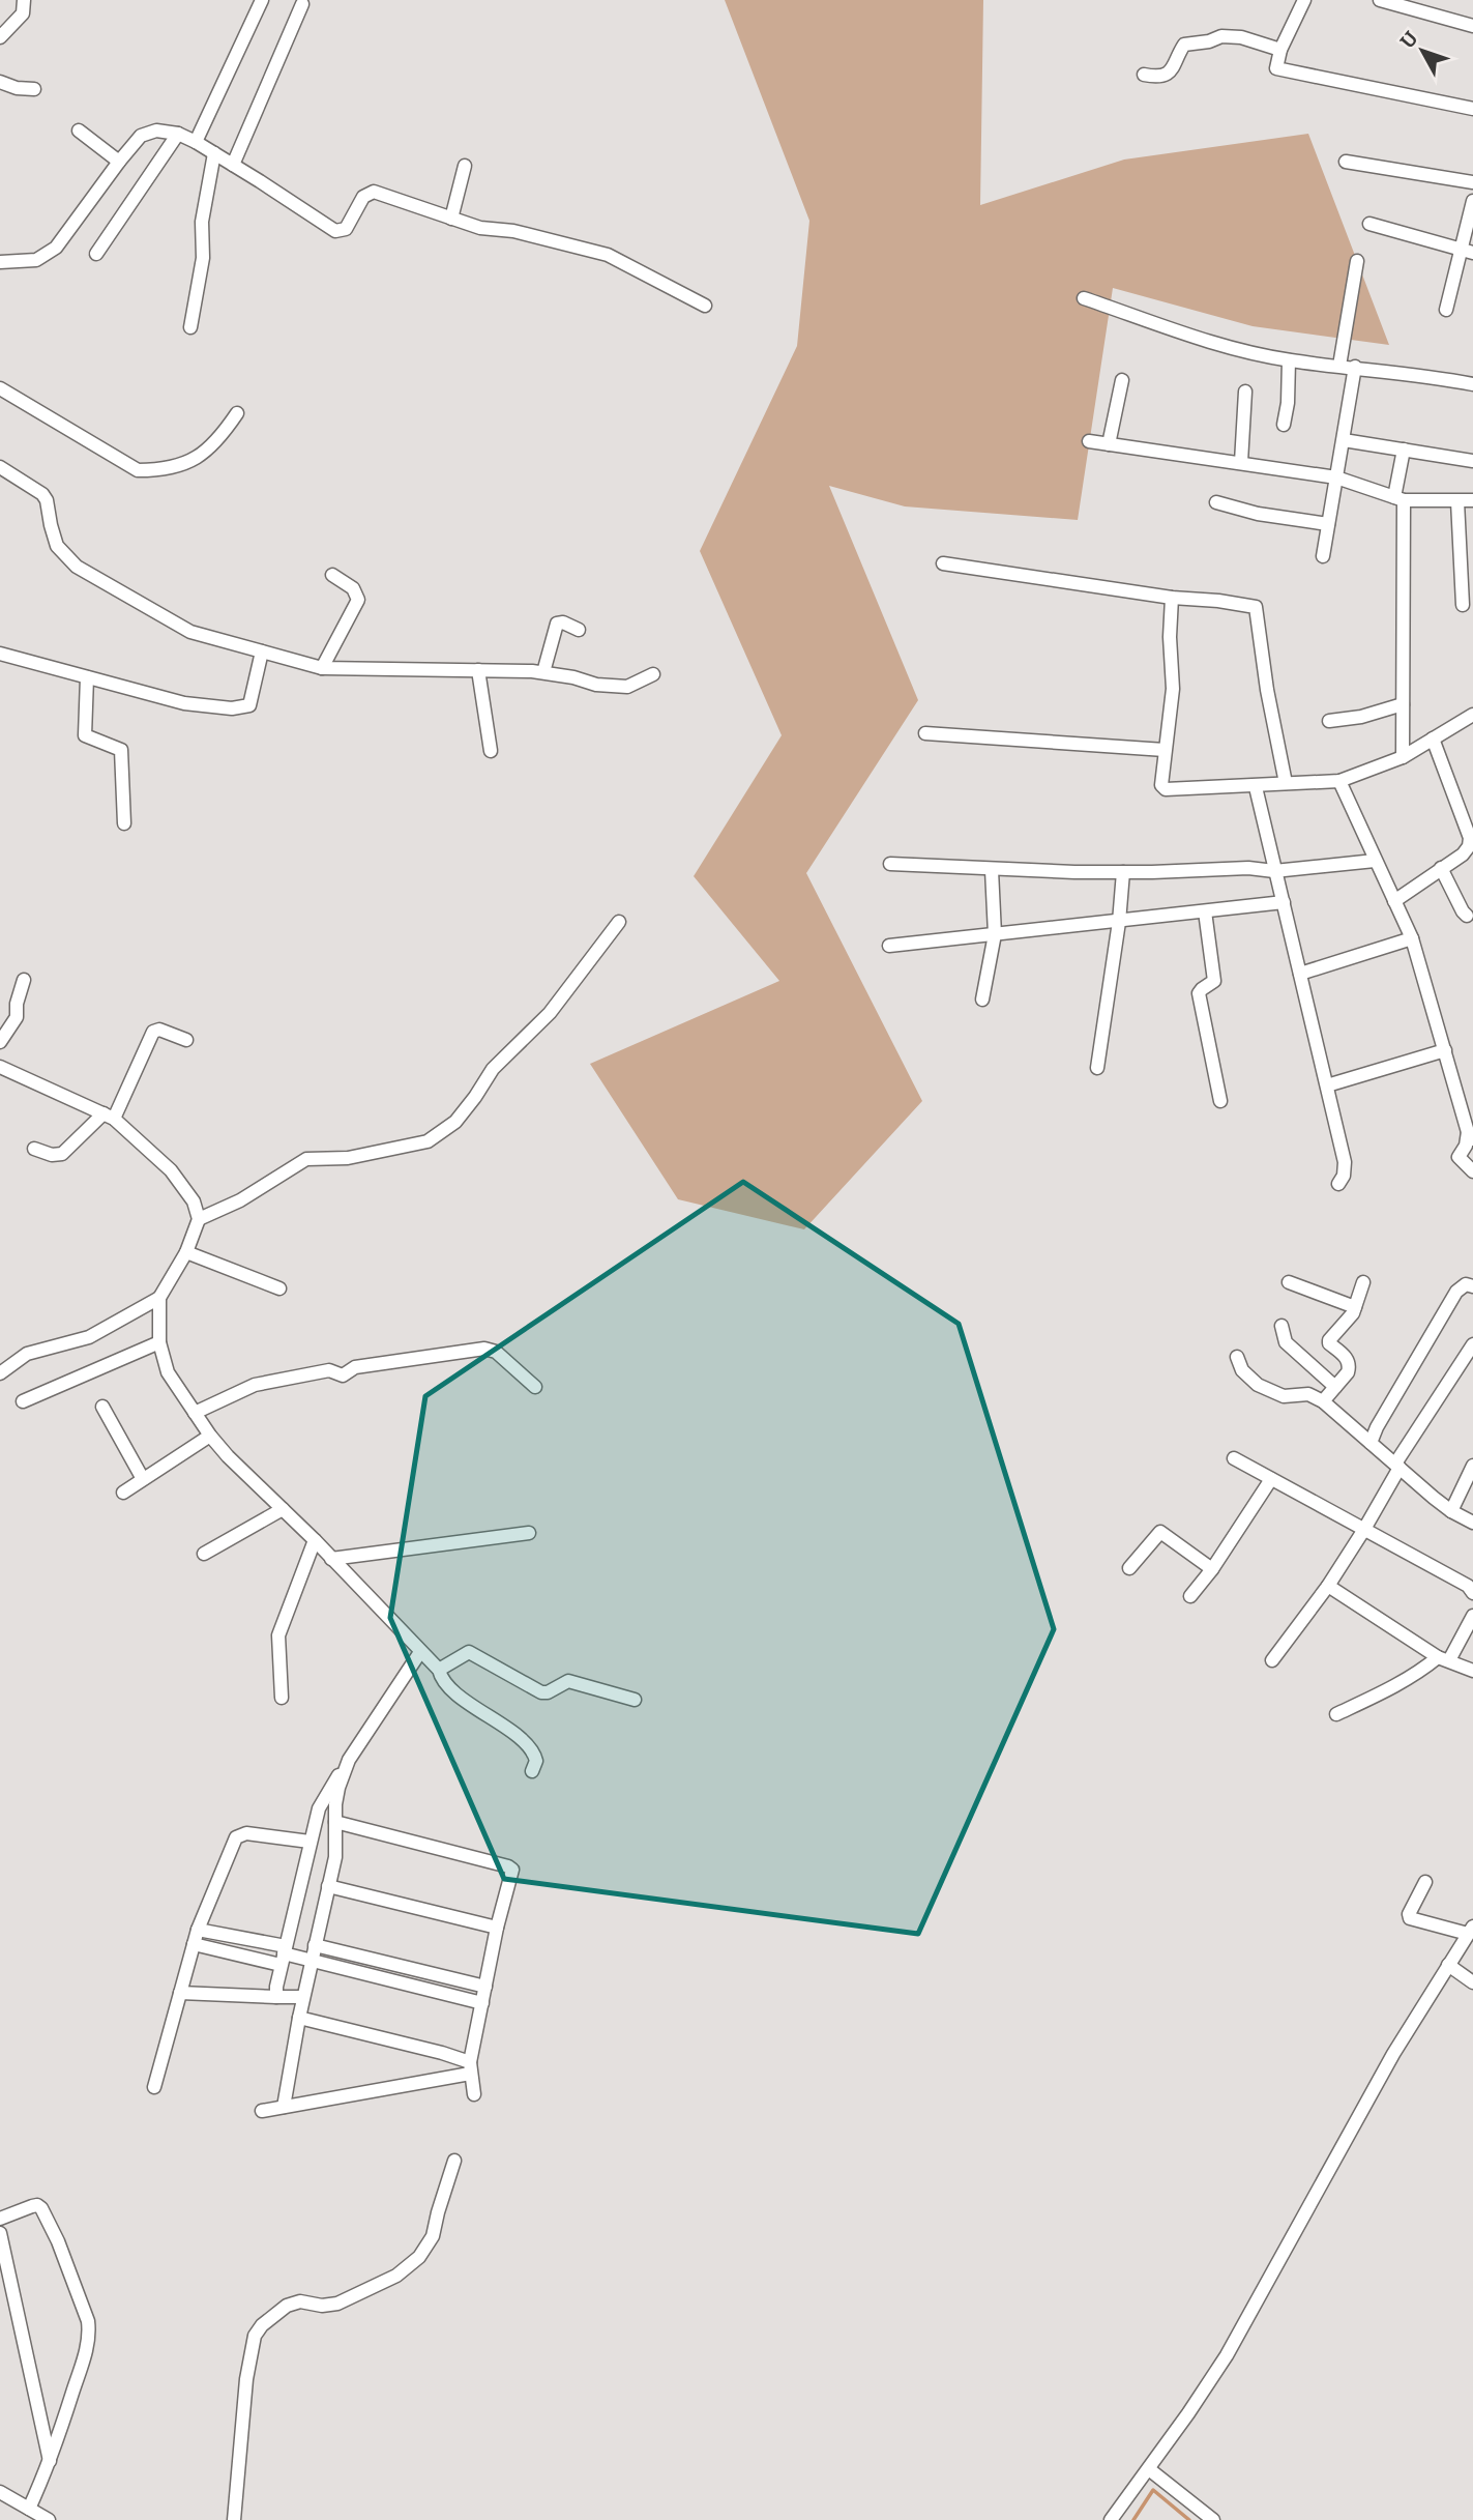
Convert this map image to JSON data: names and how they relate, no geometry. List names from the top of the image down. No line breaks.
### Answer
{"north":"top left"}
